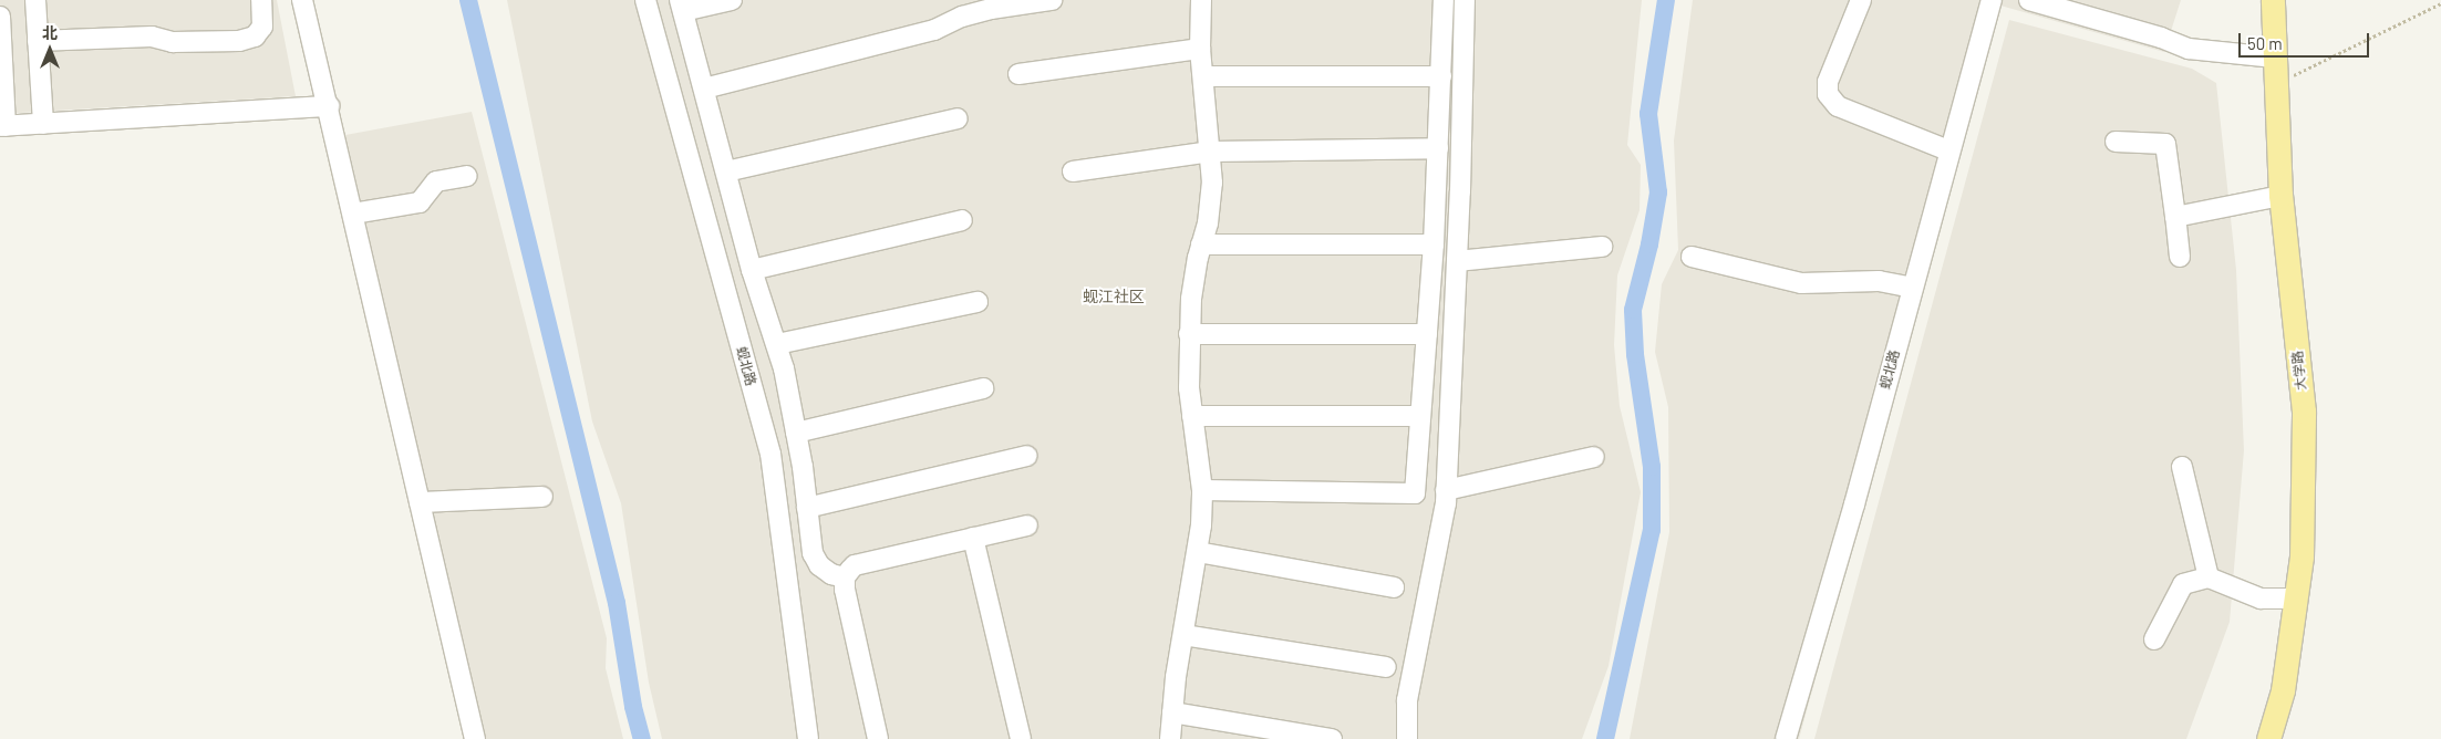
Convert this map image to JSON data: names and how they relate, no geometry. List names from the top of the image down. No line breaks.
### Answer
{"streets":{"main road":["大学路"],"street":["蚬北路"]},"districts":["蚬江社区"],"scale_bar":"50 m","north":"top"}
